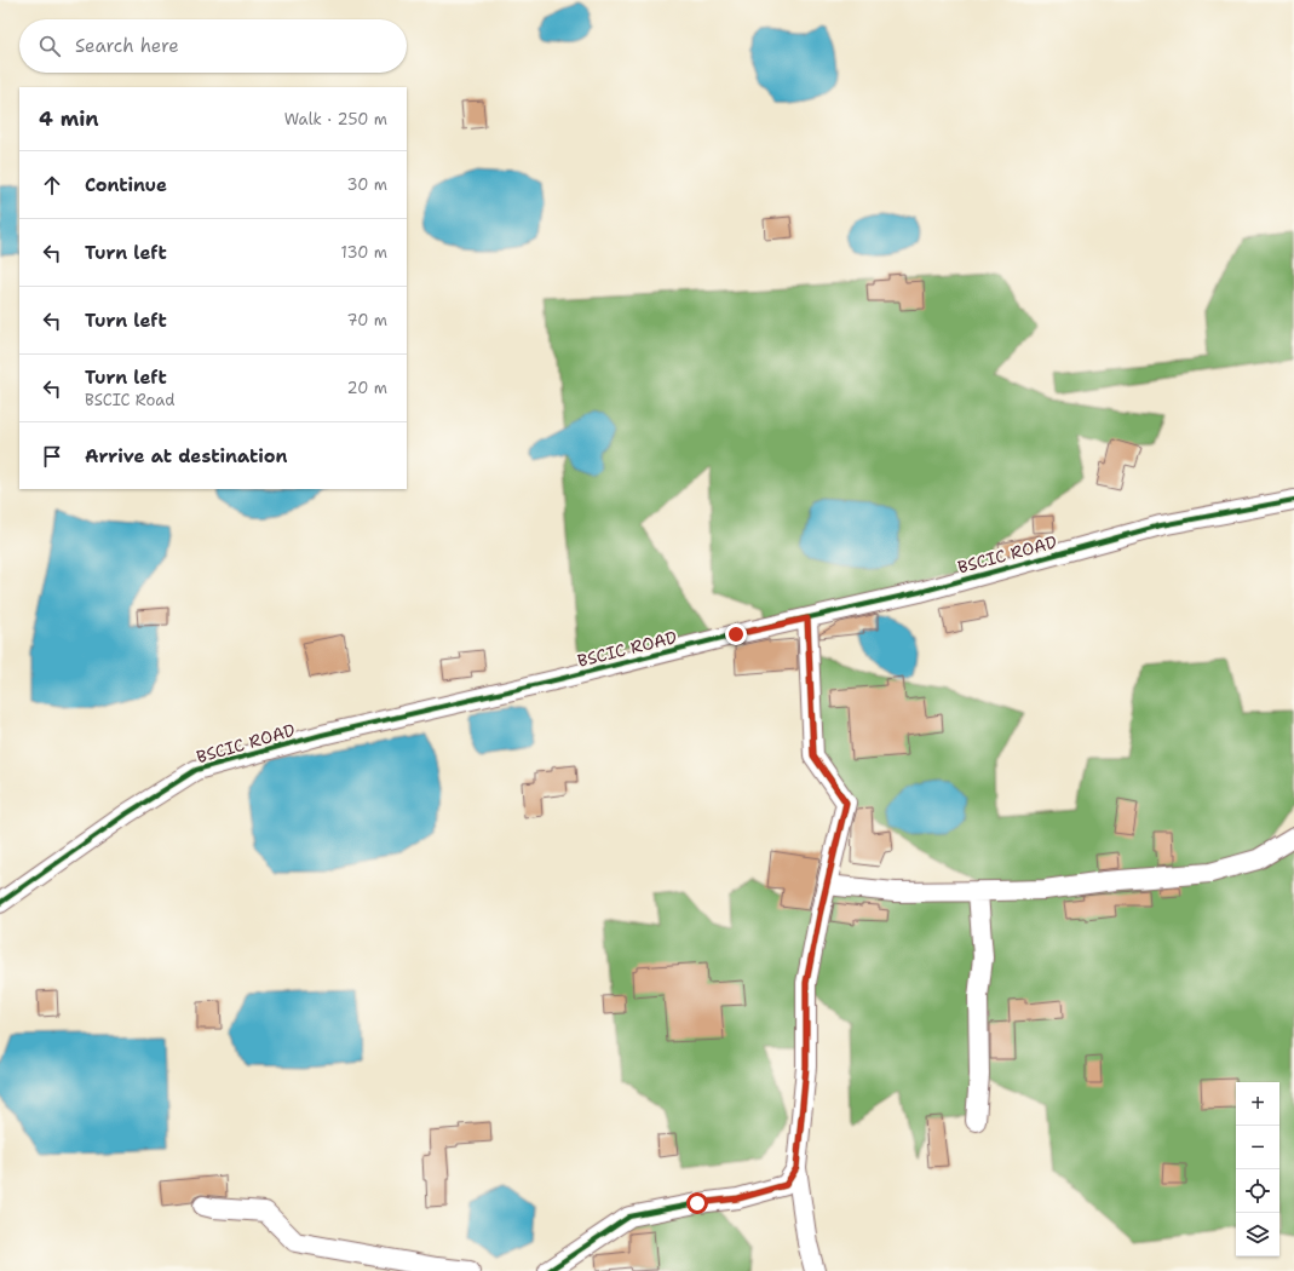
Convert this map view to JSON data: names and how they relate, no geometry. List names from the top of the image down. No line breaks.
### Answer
{"streets":{"street":["BSCIC ROAD"]},"page":{"search":"Search here","heading":["4 min","Walk · 250 m"],"list":[["Continue","30 m"],["Turn left","130 m"],["Turn left","70 m"],["Turn left","BSCIC Road","20 m"],"Arrive at destination"],"map_buttons":["+","−"]}}
